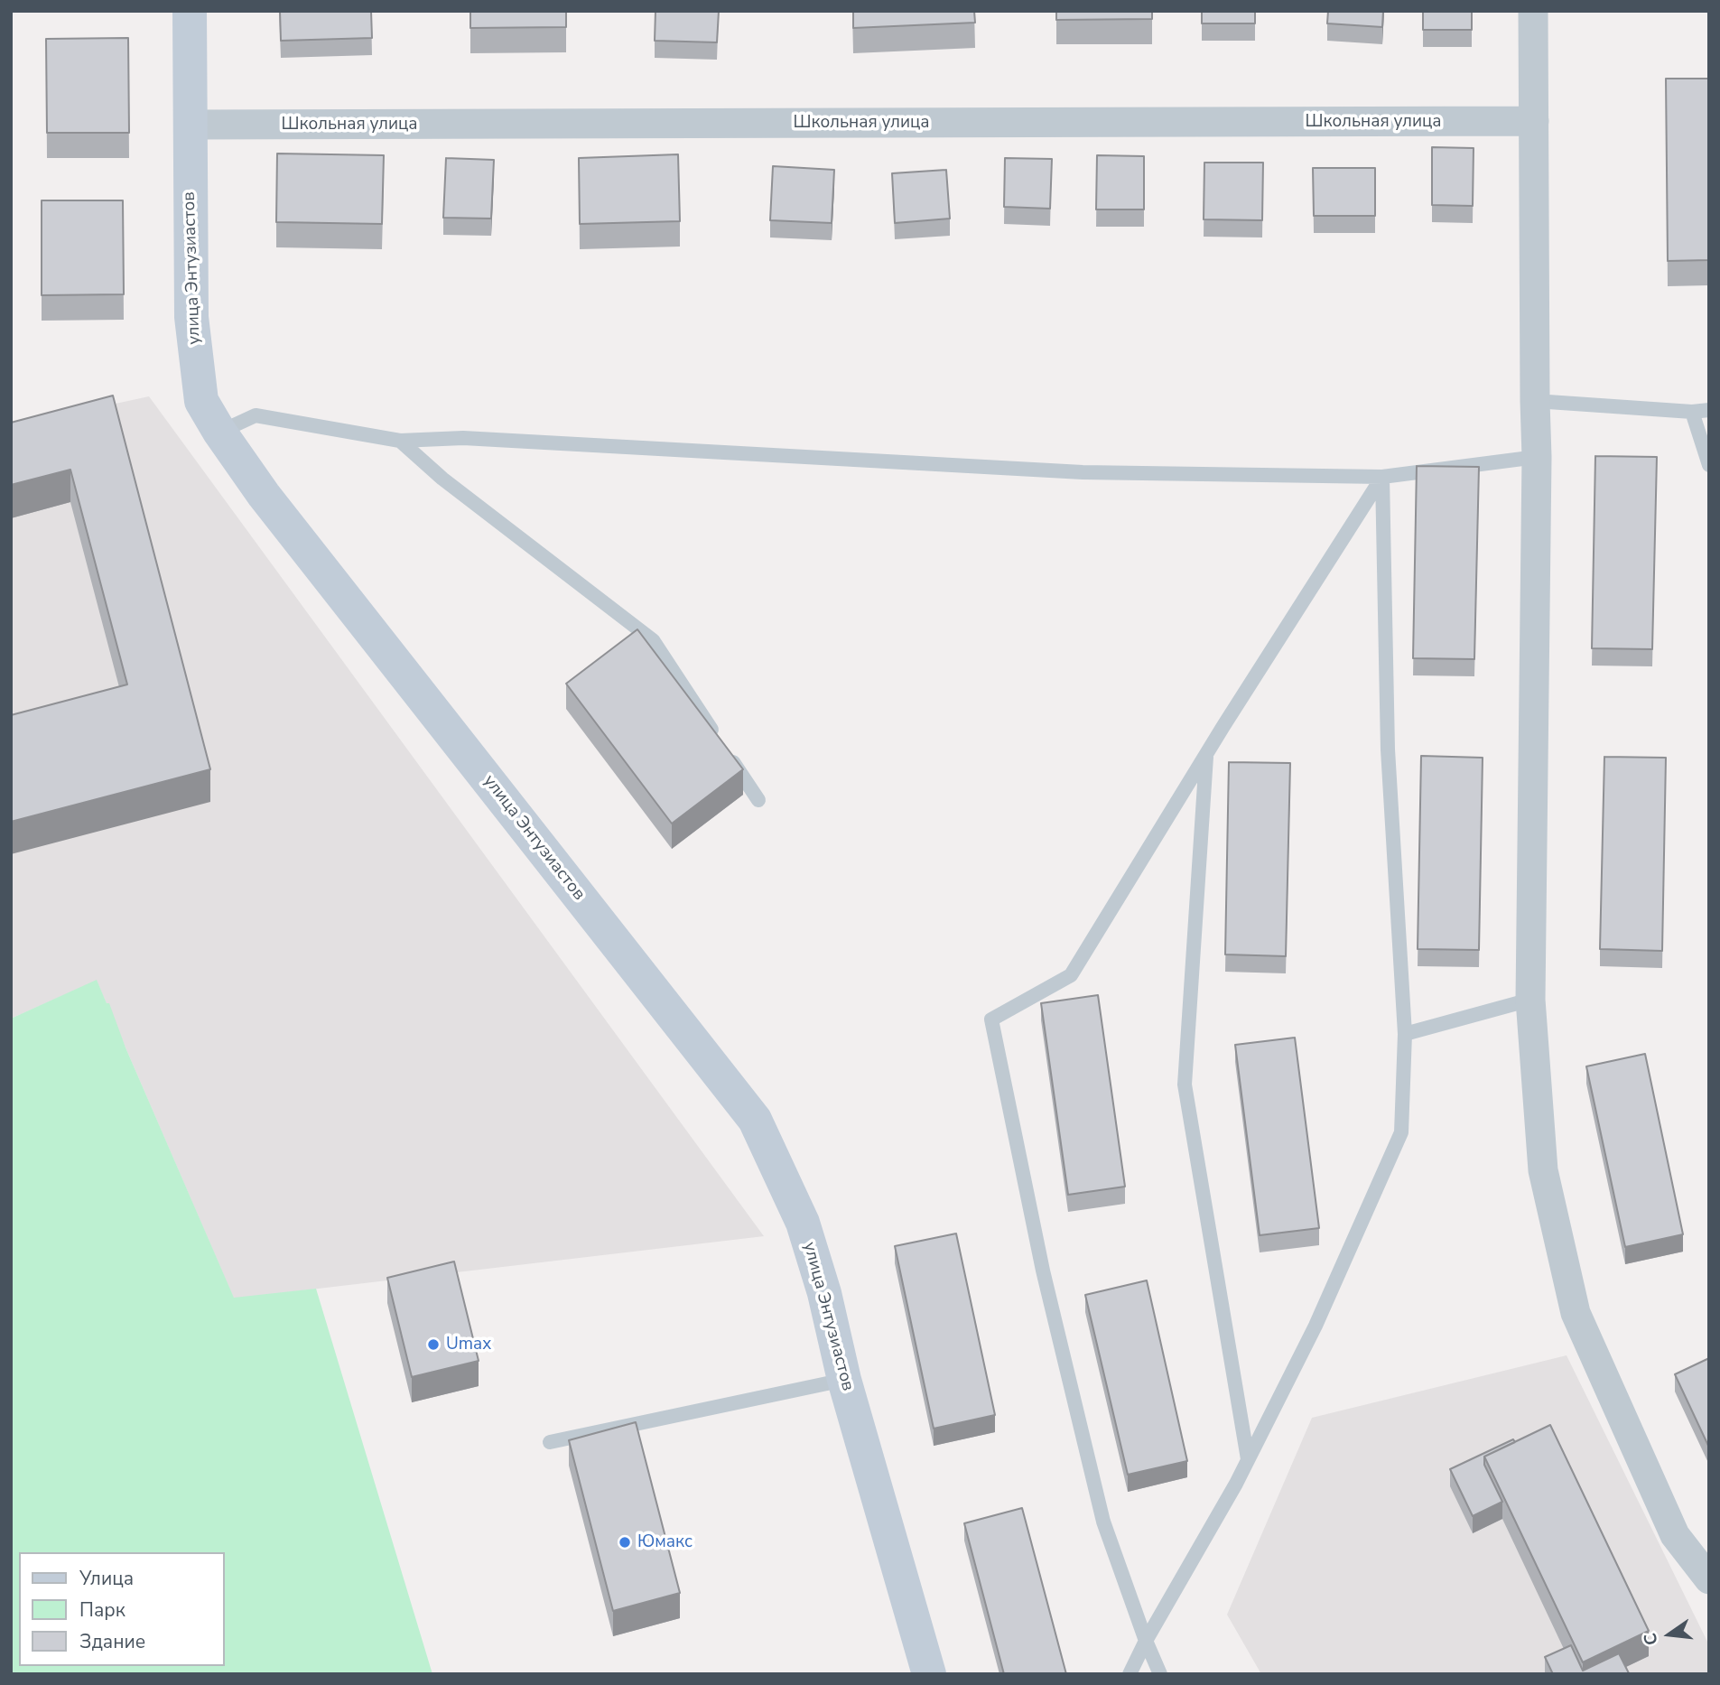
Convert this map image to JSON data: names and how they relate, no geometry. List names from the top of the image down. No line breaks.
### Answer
{"streets":{"street":["Школьная улица","улица Энтузиастов"]},"crossings":[["Школьная улица","улица Энтузиастов"]],"places":["Umax","Юмакс"],"legend":["Улица","Парк","Здание"],"north":"left"}
